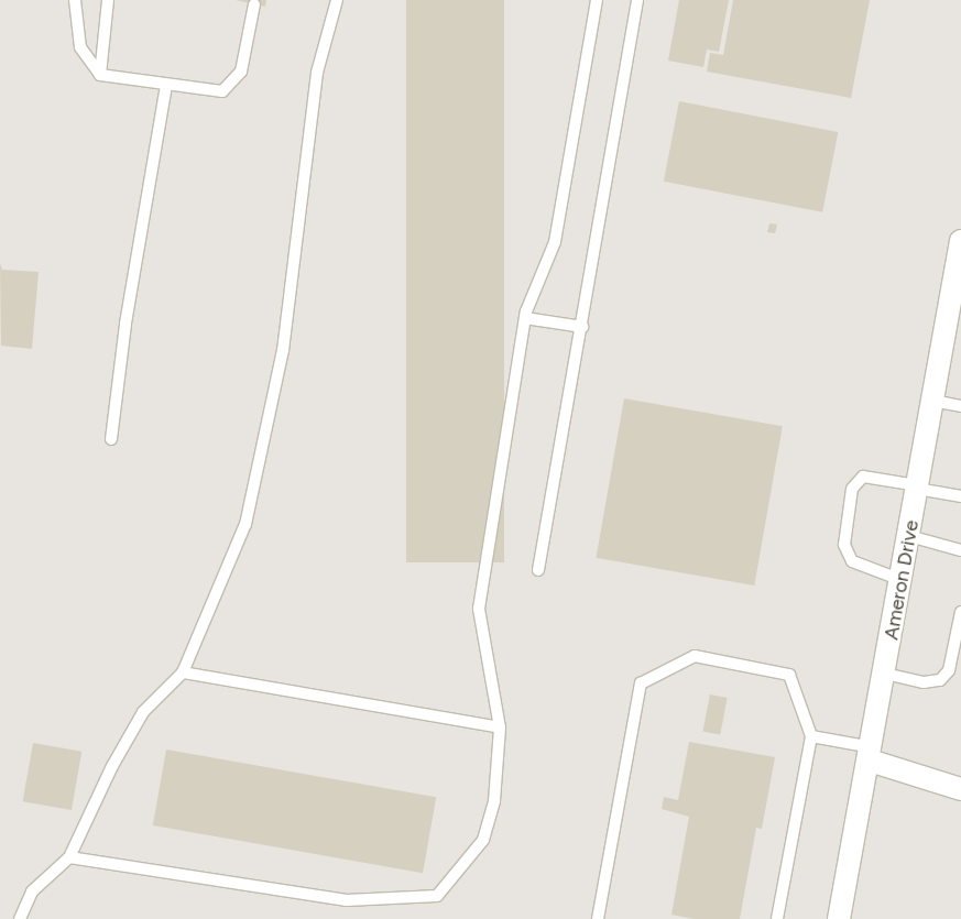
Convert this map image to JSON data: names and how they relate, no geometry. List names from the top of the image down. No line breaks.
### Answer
{"streets":{"street":["Ameron Drive"]}}
